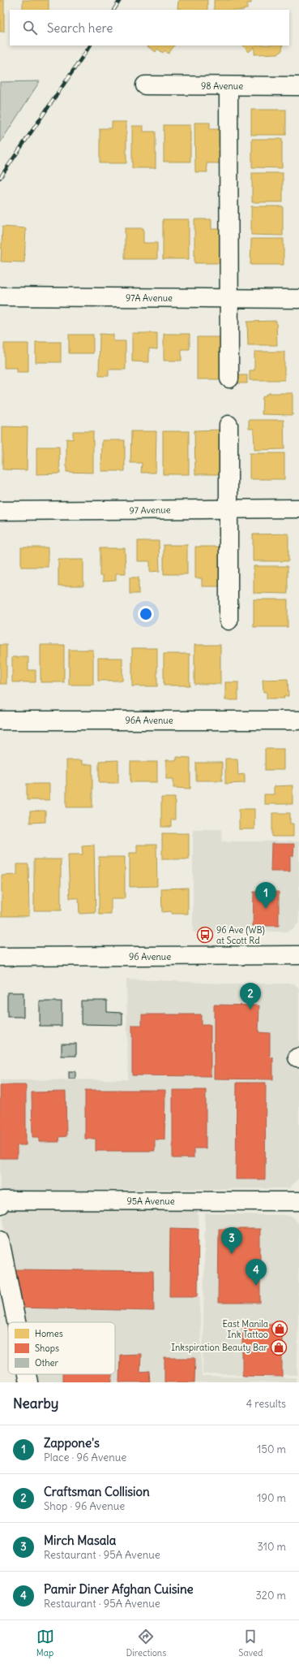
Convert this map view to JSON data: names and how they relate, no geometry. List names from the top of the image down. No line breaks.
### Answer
{"streets":{"street":["98 Avenue","97A Avenue","97 Avenue","96A Avenue","96 Avenue","95A Avenue"]},"places":{"bus stop":["96 Ave (WB) at Scott Rd"],"shop":["East Manila Ink Tattoo","Inkspiration Beauty Bar"]},"legend":["Homes","Shops","Other"],"page":{"search":"Search here","pins":["1","2","3","4"],"heading":["Nearby","4 results"],"list":[{"mark":"1","name":"Zappone's","note":"Place · 96 Avenue","value":"150 m"},{"mark":"2","name":"Craftsman Collision","note":"Shop · 96 Avenue","value":"190 m"},{"mark":"3","name":"Mirch Masala","note":"Restaurant · 95A Avenue","value":"310 m"},{"mark":"4","name":"Pamir Diner Afghan Cuisine","note":"Restaurant · 95A Avenue","value":"320 m"}],"nav":["Map","Directions","Saved"]}}
